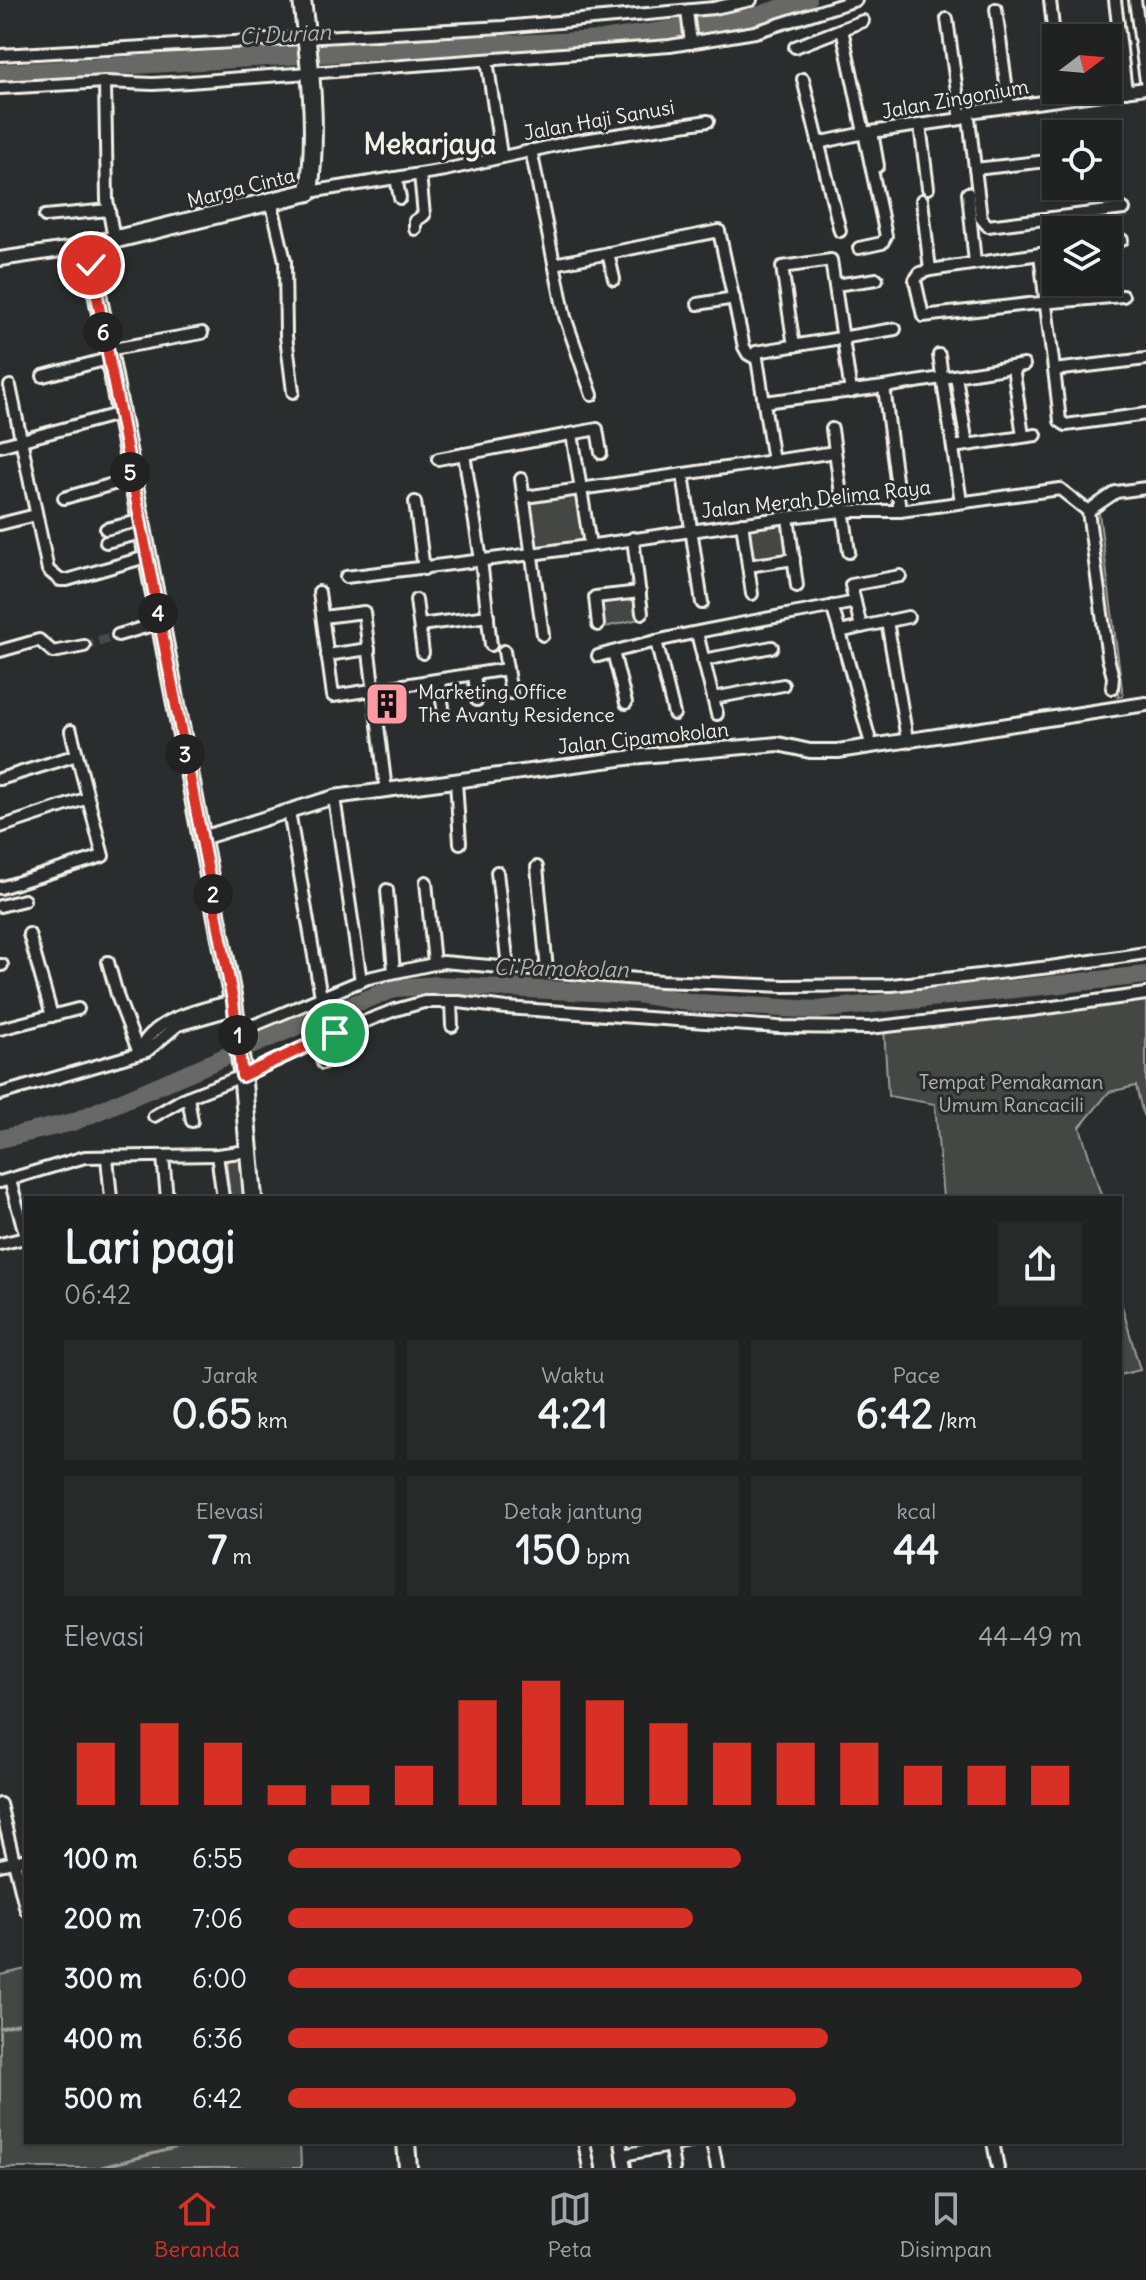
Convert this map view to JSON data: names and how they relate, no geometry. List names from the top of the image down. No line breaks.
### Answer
{"streets":{"main road":["Marga Cinta"],"street":["Jalan Zingonium","Jalan Haji Sanusi","Jalan Merah Delima Raya","Jalan Cipamokolan"]},"crossings":[["Jalan Haji Sanusi","Marga Cinta"]],"districts":["Mekarjaya"],"water":["Ci Durian","Ci Pamokolan"],"parks":["Tempat Pemakaman Umum Rancacili"],"places":{"building":["Marketing Office The Avanty Residence"]},"north":"right","page":{"pins":["6","5","4","3","2","1"],"heading":["Lari pagi","06:42"],"stats":[["Jarak","0.65 km"],["Waktu","4:21"],["Pace","6:42 /km"],["Elevasi","7 m"],["Detak jantung","150 bpm"],["kcal","44"]],"chart":["Elevasi","44–49 m"],"list":[{"name":"100 m","note":"6:55"},{"name":"200 m","note":"7:06"},{"name":"300 m","note":"6:00"},{"name":"400 m","note":"6:36"},{"name":"500 m","note":"6:42"}],"tabs":["Beranda","Peta","Disimpan"]}}
